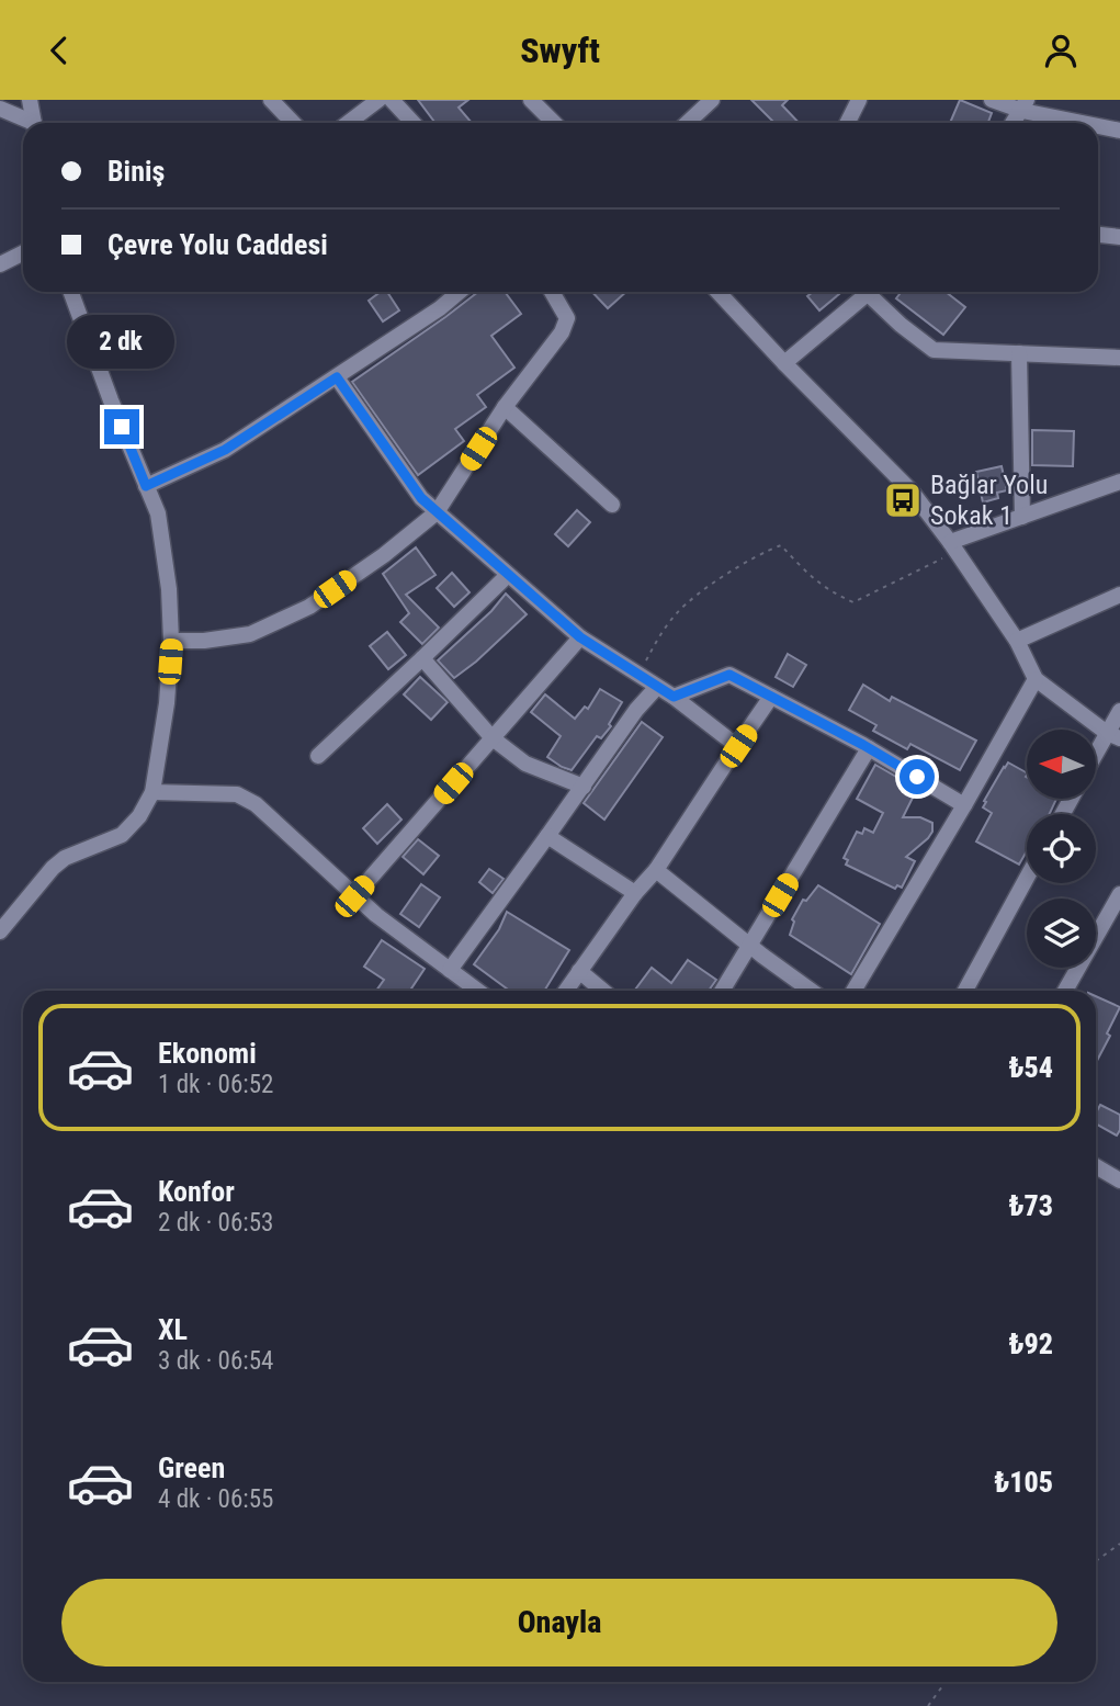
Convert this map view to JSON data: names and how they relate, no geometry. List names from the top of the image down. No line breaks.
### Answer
{"places":{"bus stop":["Bağlar Yolu Sokak 1"]},"north":"left","page":{"header":"Swyft","banner":["Biniş","Çevre Yolu Caddesi"],"bubble":"2 dk","list":[{"name":"Ekonomi","note":"1 dk · 06:52","value":"₺54"},{"name":"Konfor","note":"2 dk · 06:53","value":"₺73"},{"name":"XL","note":"3 dk · 06:54","value":"₺92"},{"name":"Green","note":"4 dk · 06:55","value":"₺105"}],"buttons":"Onayla"}}
